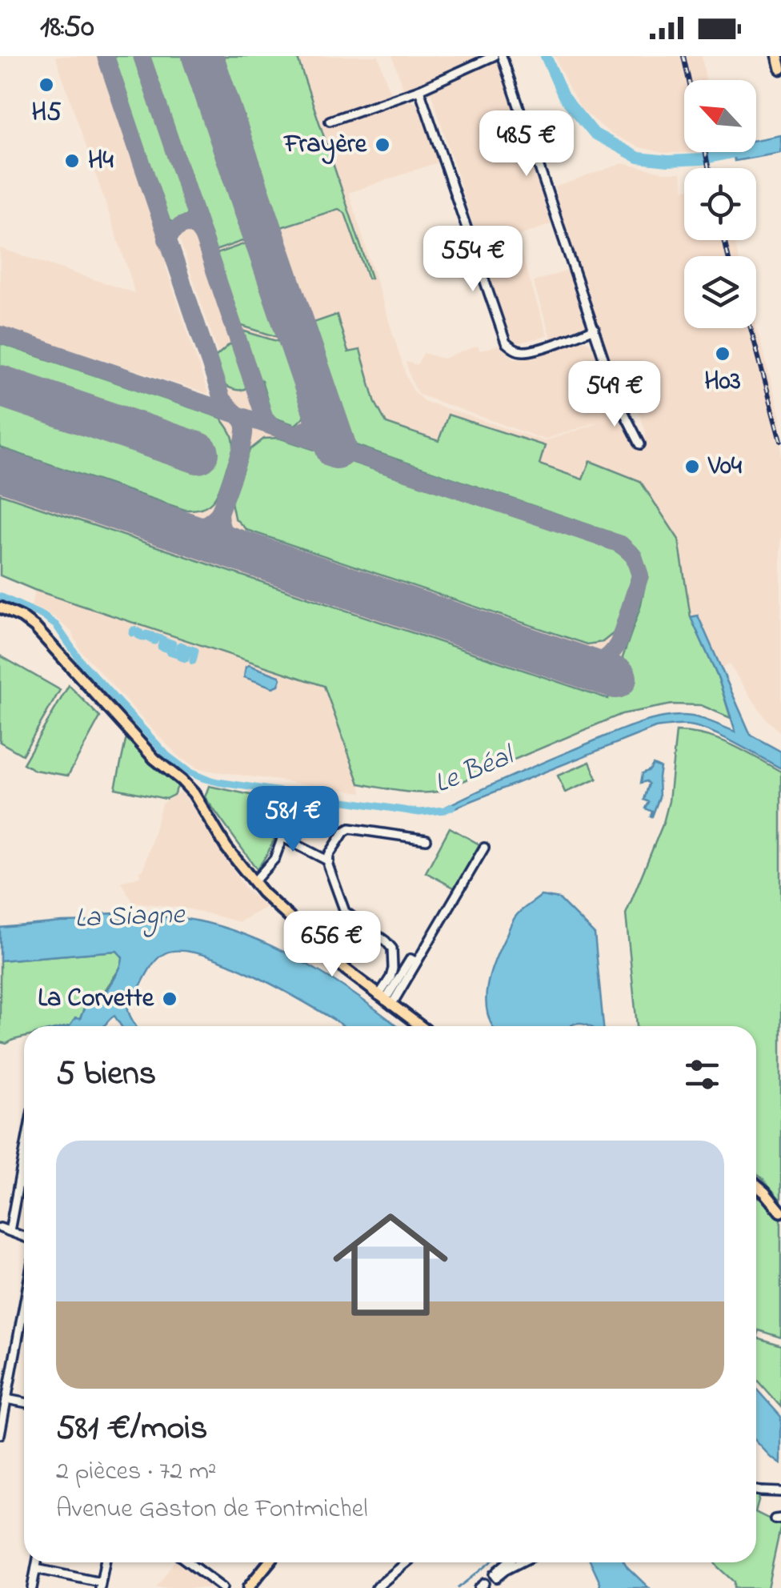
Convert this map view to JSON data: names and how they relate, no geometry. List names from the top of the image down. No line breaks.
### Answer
{"water":["Le Béal","La Siagne"],"places":["H5","Frayère","H4","H03","V04","La Corvette"],"north":"top left","page":{"status":"18:50","price":["485 €","554 €","549 €","581 €","656 €"],"heading":"5 biens","list":[{"name":"581 €/mois","note":"2 pièces · 72 m² · Avenue Gaston de Fontmichel"}]}}
